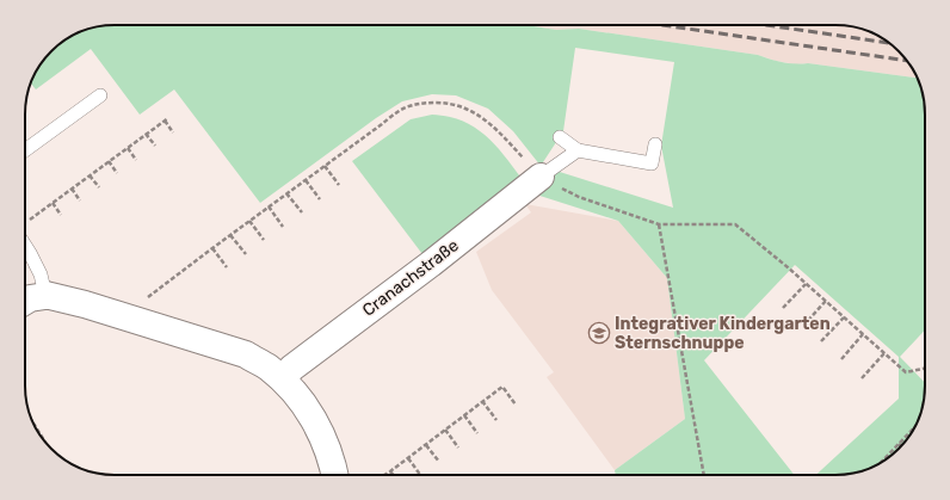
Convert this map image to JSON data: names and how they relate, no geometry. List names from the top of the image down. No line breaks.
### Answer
{"streets":{"street":["Cranachstraße"]},"places":{"school or university":["Integrativer Kindergarten Sternschnuppe"]}}
